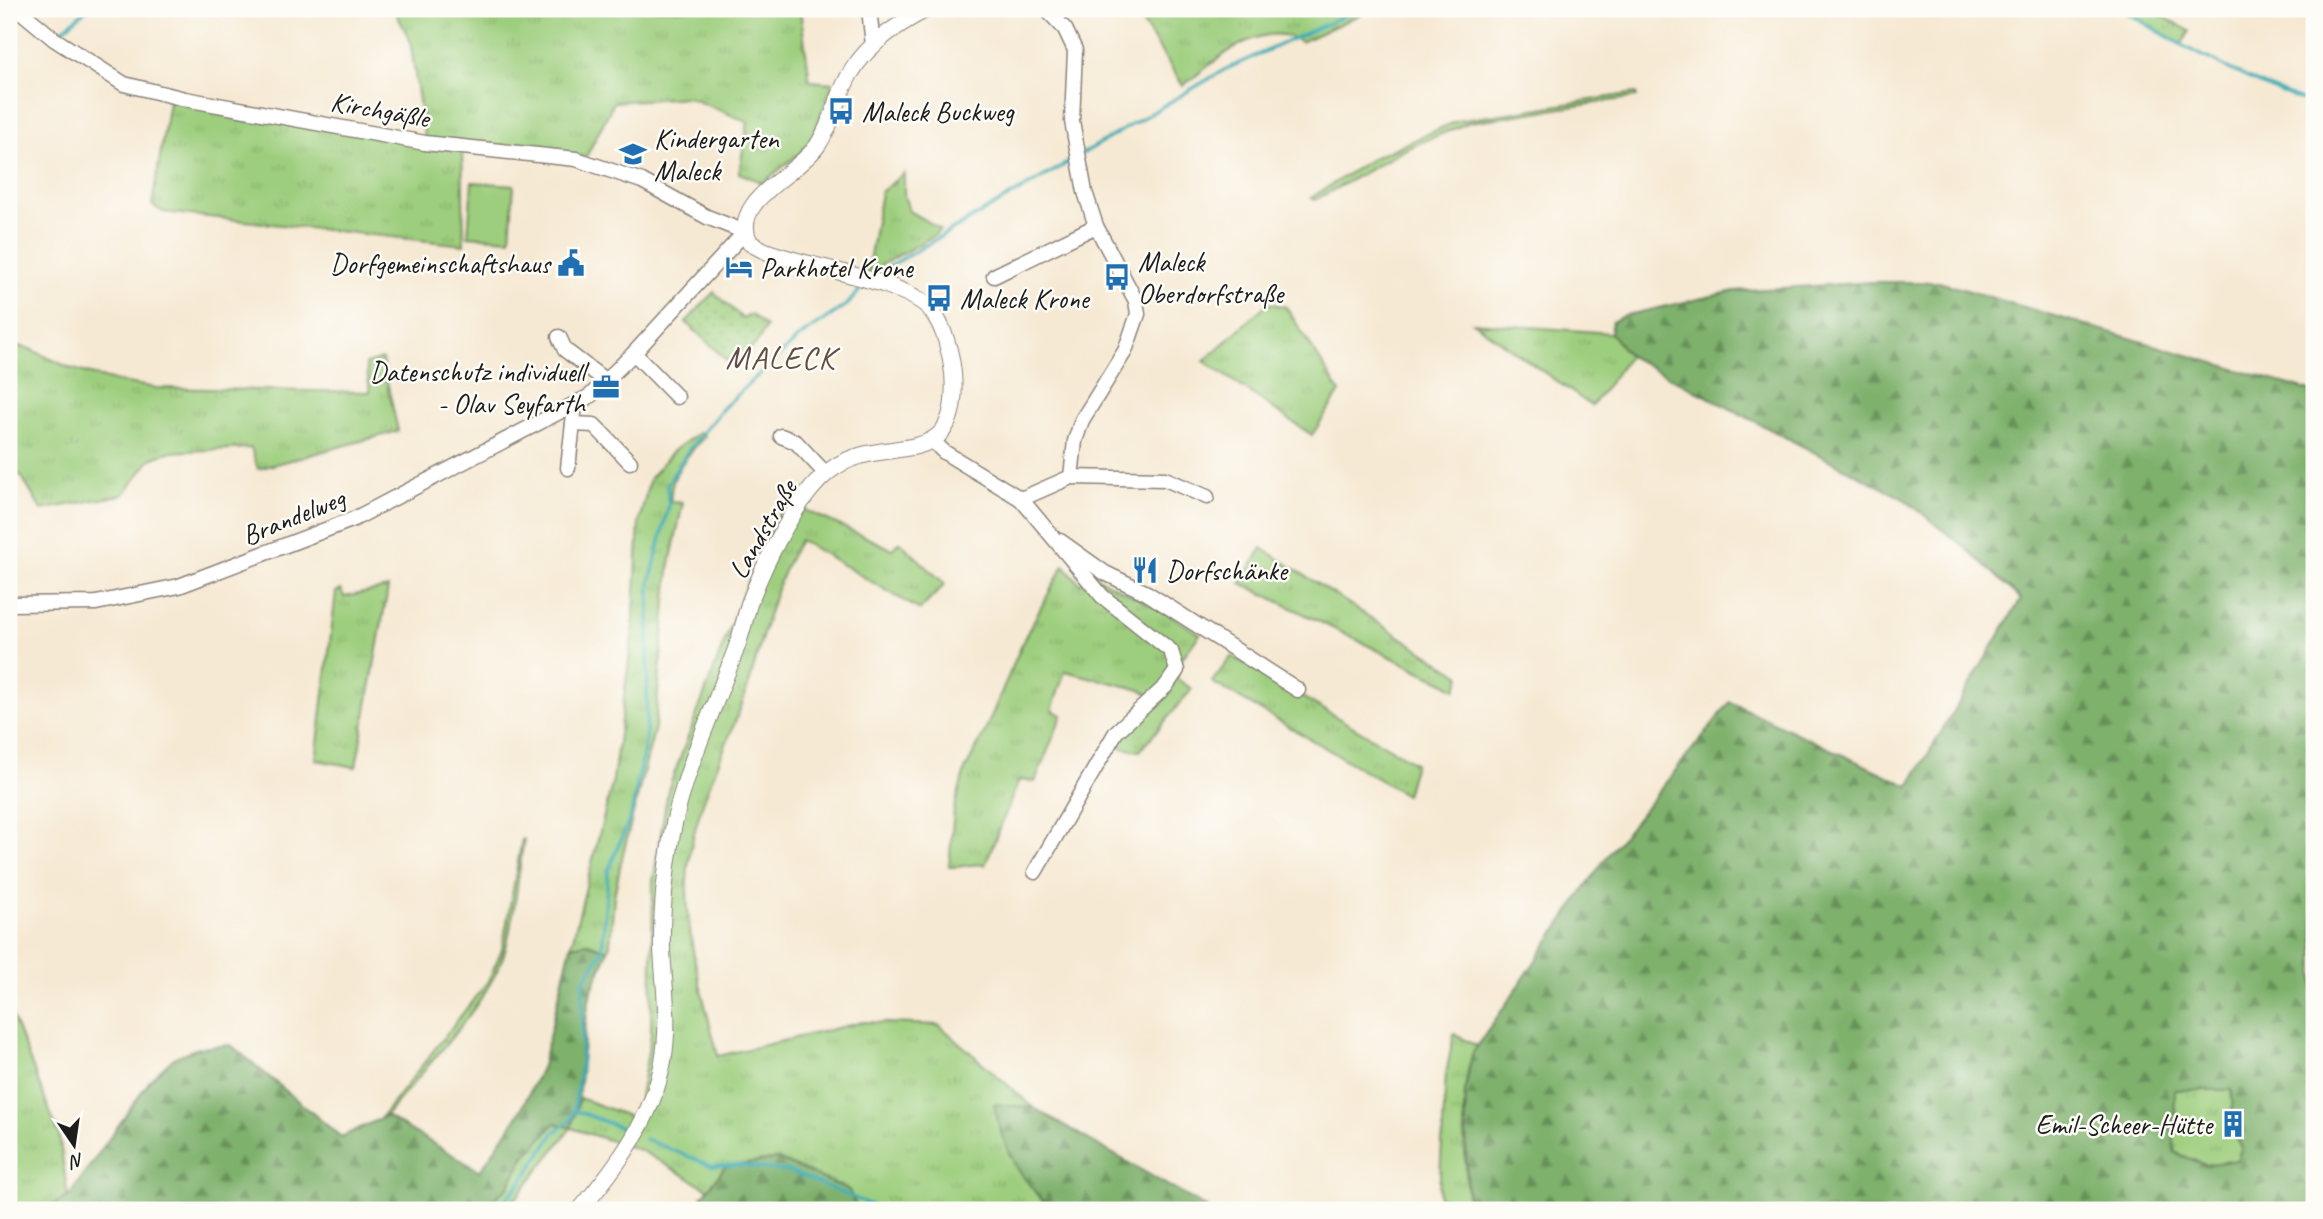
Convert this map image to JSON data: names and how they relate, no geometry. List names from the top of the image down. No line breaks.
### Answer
{"streets":{"street":["Kirchgäßle","Brandelweg","Landstraße"]},"crossings":[["Kirchgäßle","Brandelweg"]],"districts":["MALECK"],"places":{"bus stop":["Maleck Buckweg","Maleck Oberdorfstraße","Maleck Krone"],"school or university":["Kindergarten Maleck"],"public building":["Dorfgemeinschaftshaus"],"hotel":["Parkhotel Krone"],"office":["Datenschutz individuell - Olav Seyfarth"],"restaurant":["Dorfschänke"],"building":["Emil-Scheer-Hütte"]},"north":"bottom"}
